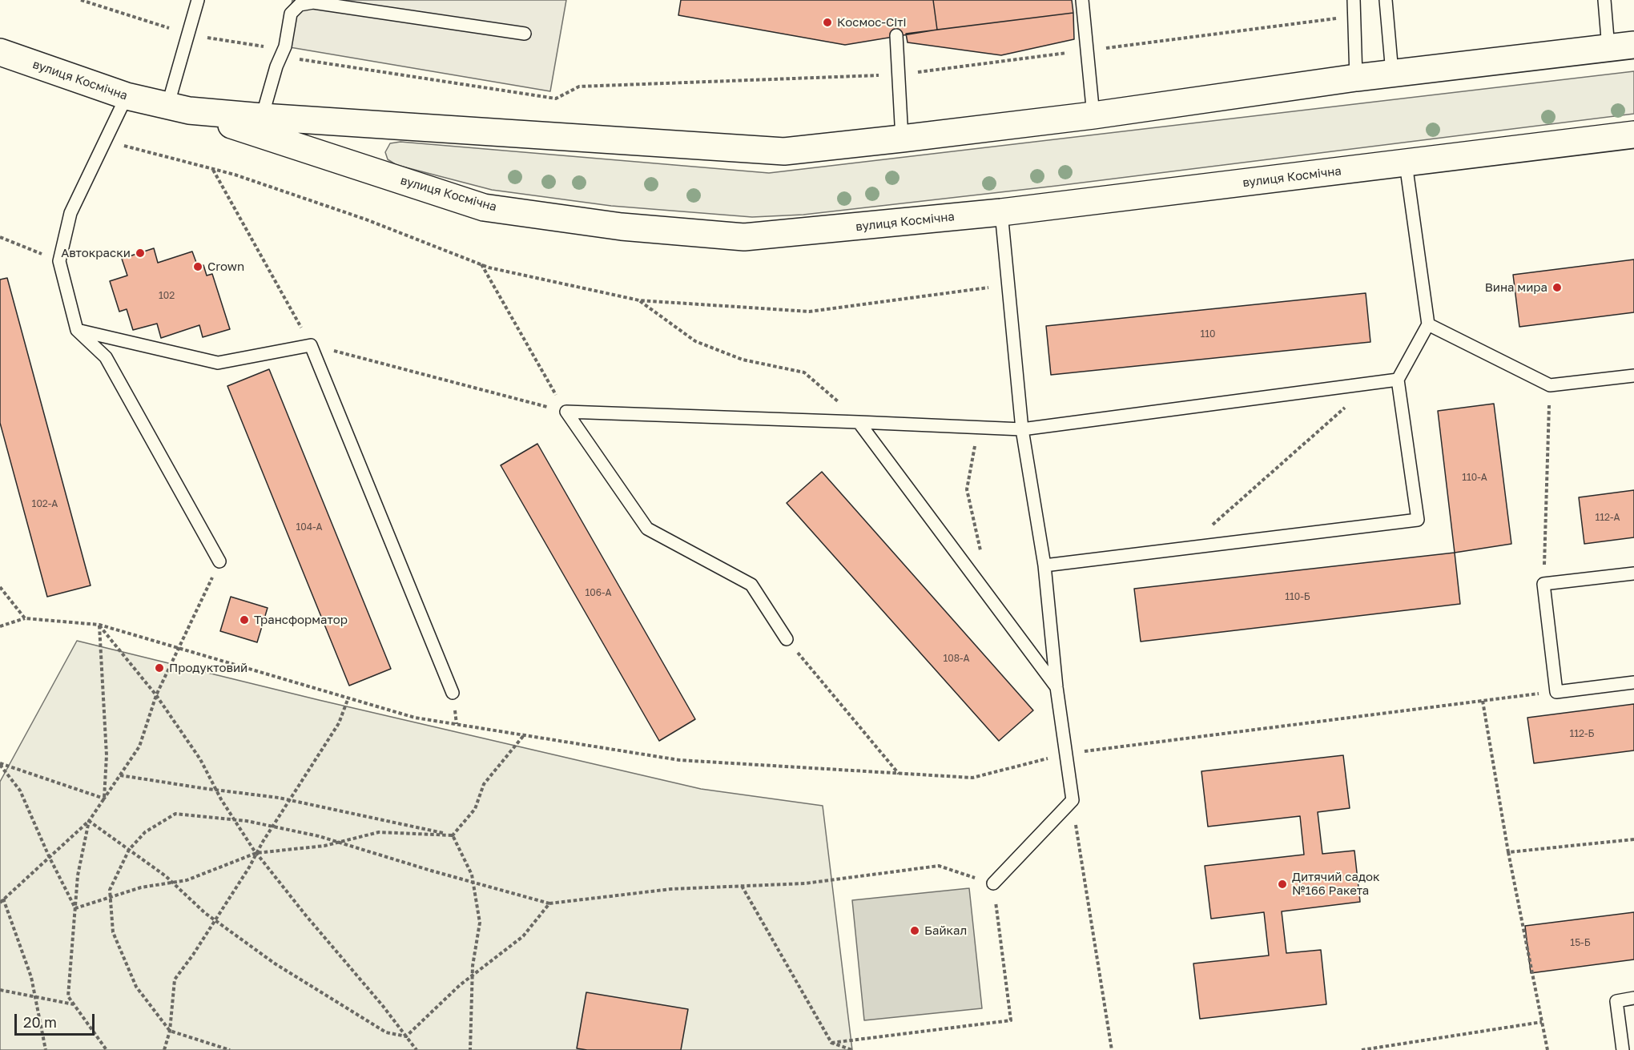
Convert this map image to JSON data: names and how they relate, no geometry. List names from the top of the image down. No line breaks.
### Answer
{"streets":{"main road":["вулиця Космічна"]},"places":["Космос-Сіті","Автокраски","Crown","Вина мира","Трансформатор","Продуктовий","Дитячий садок №166 Ракета","Байкал"],"house_numbers":["102","110","110-А","102-А","112-А","104-А","106-А","110-Б","108-А","112-Б","15-Б"],"scale_bar":"20 m"}
